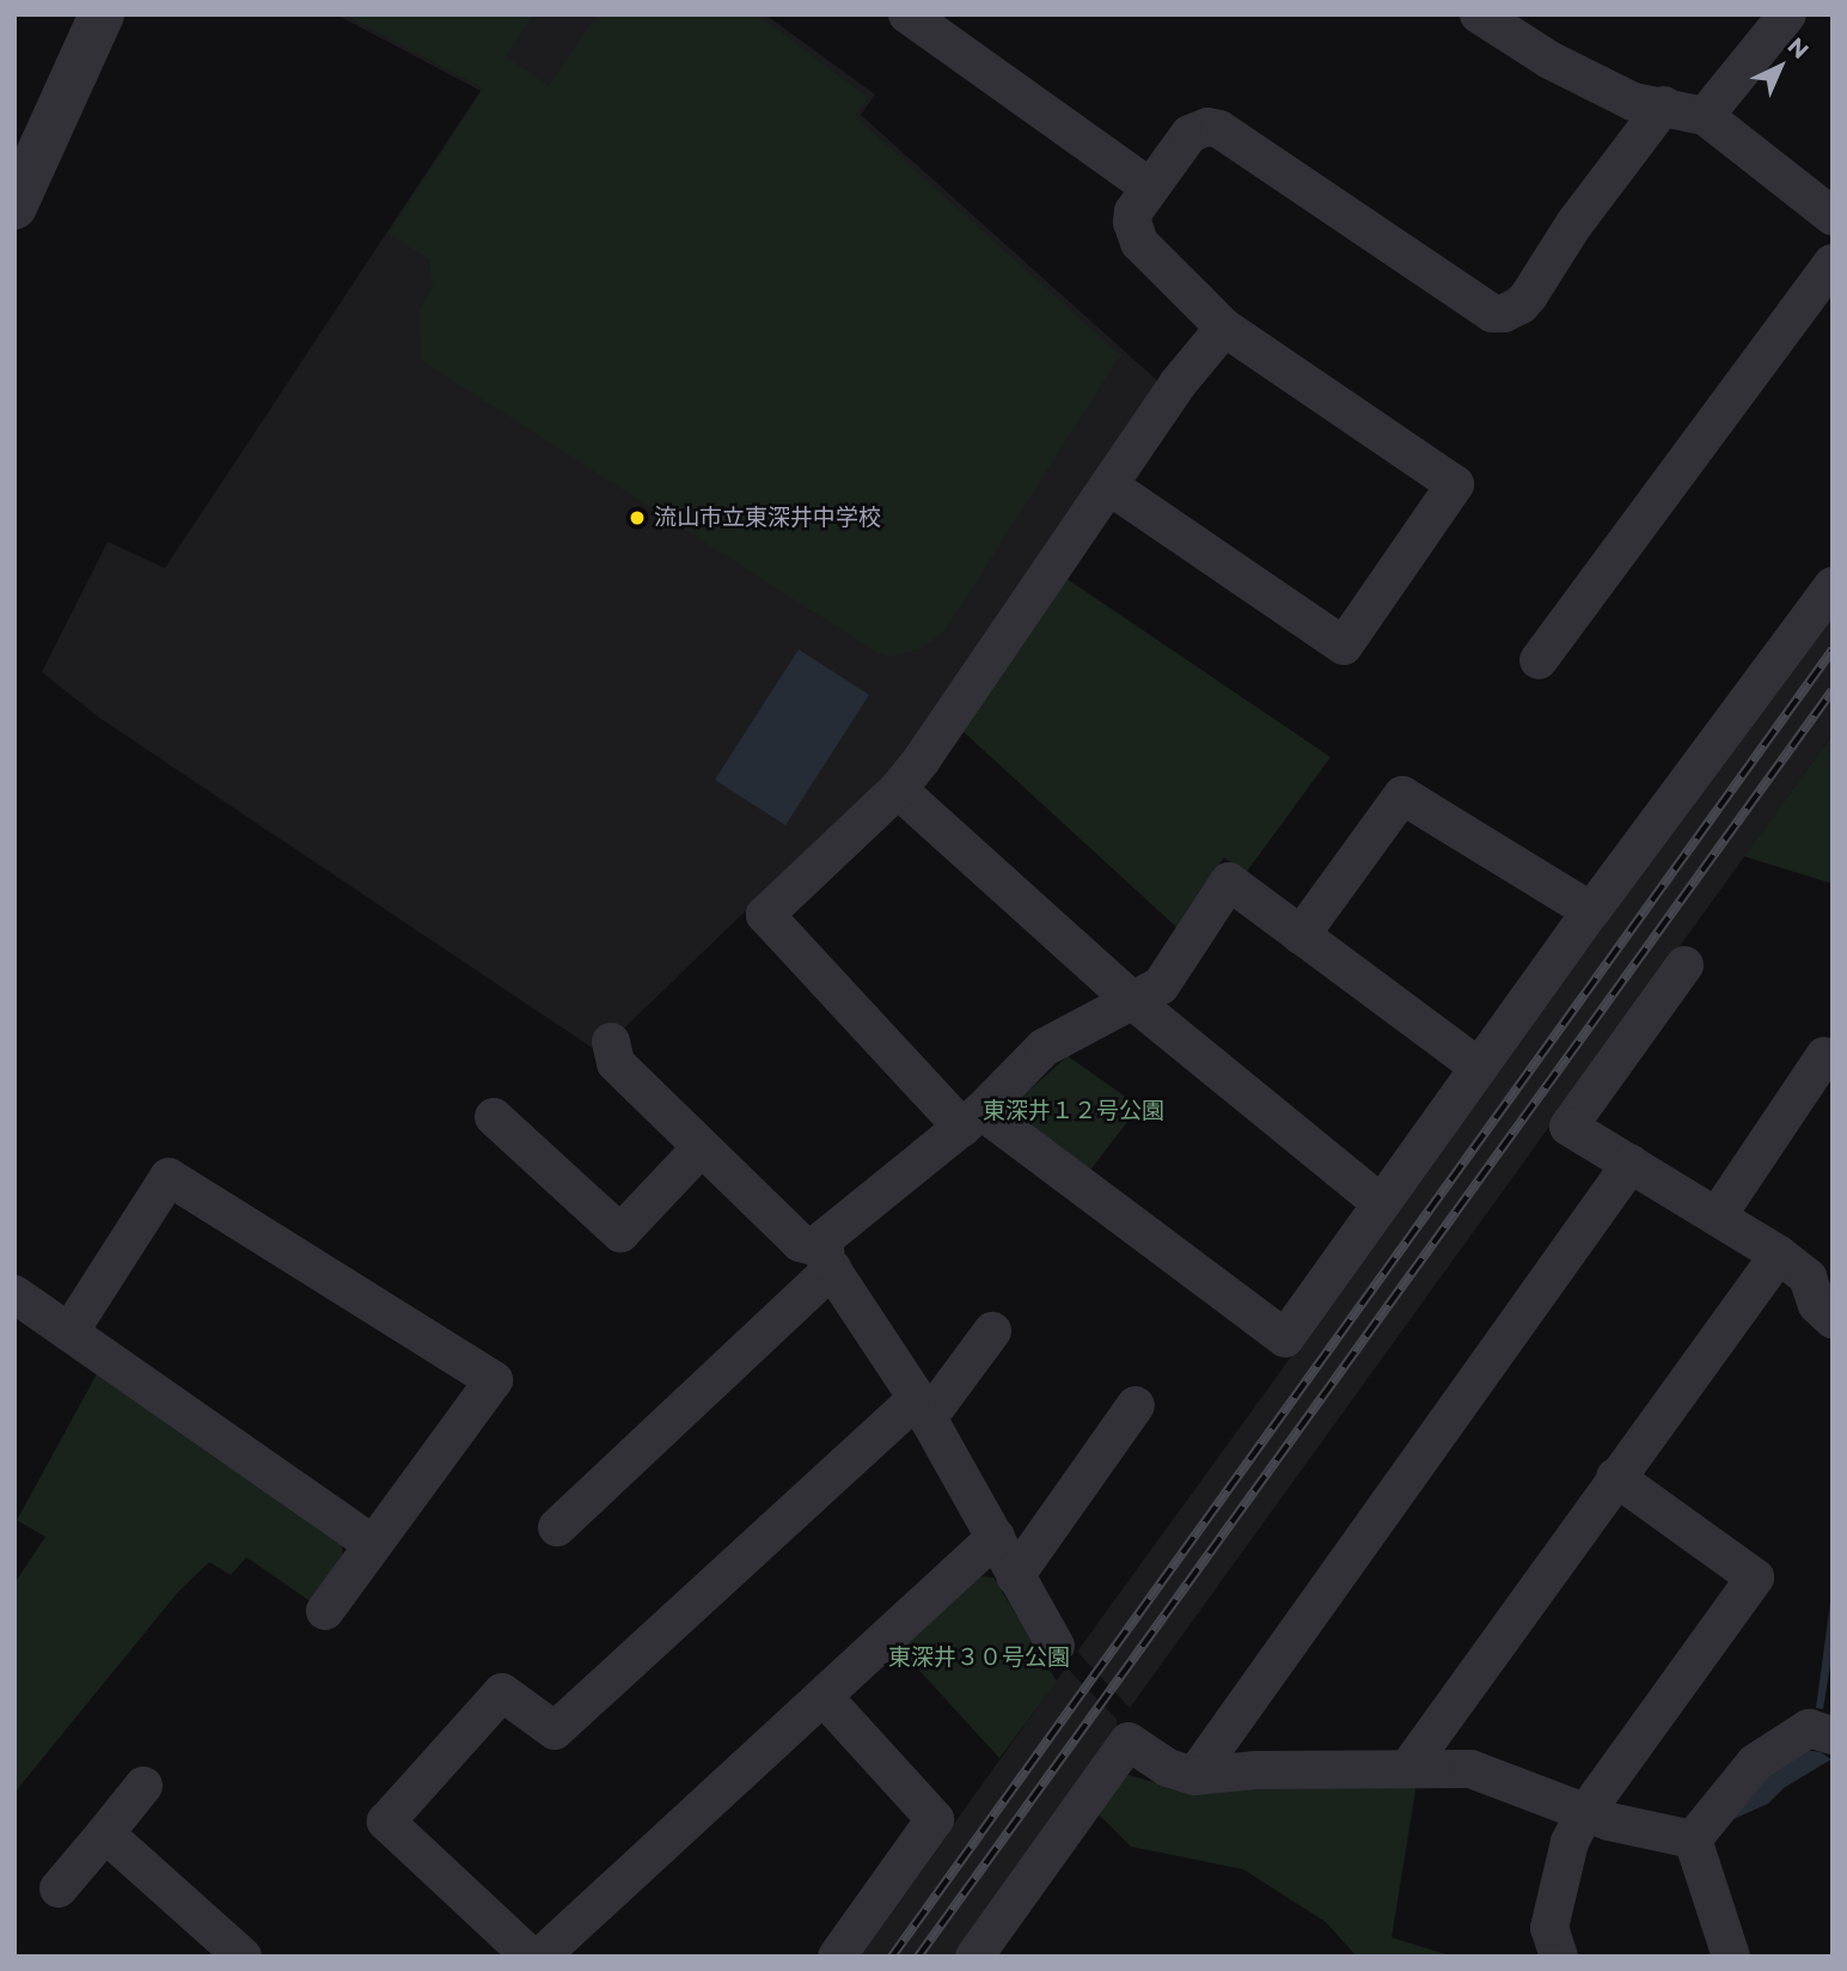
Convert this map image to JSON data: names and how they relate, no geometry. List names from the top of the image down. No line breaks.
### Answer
{"parks":["東深井１２号公園","東深井３０号公園"],"places":["流山市立東深井中学校"],"north":"top right"}
